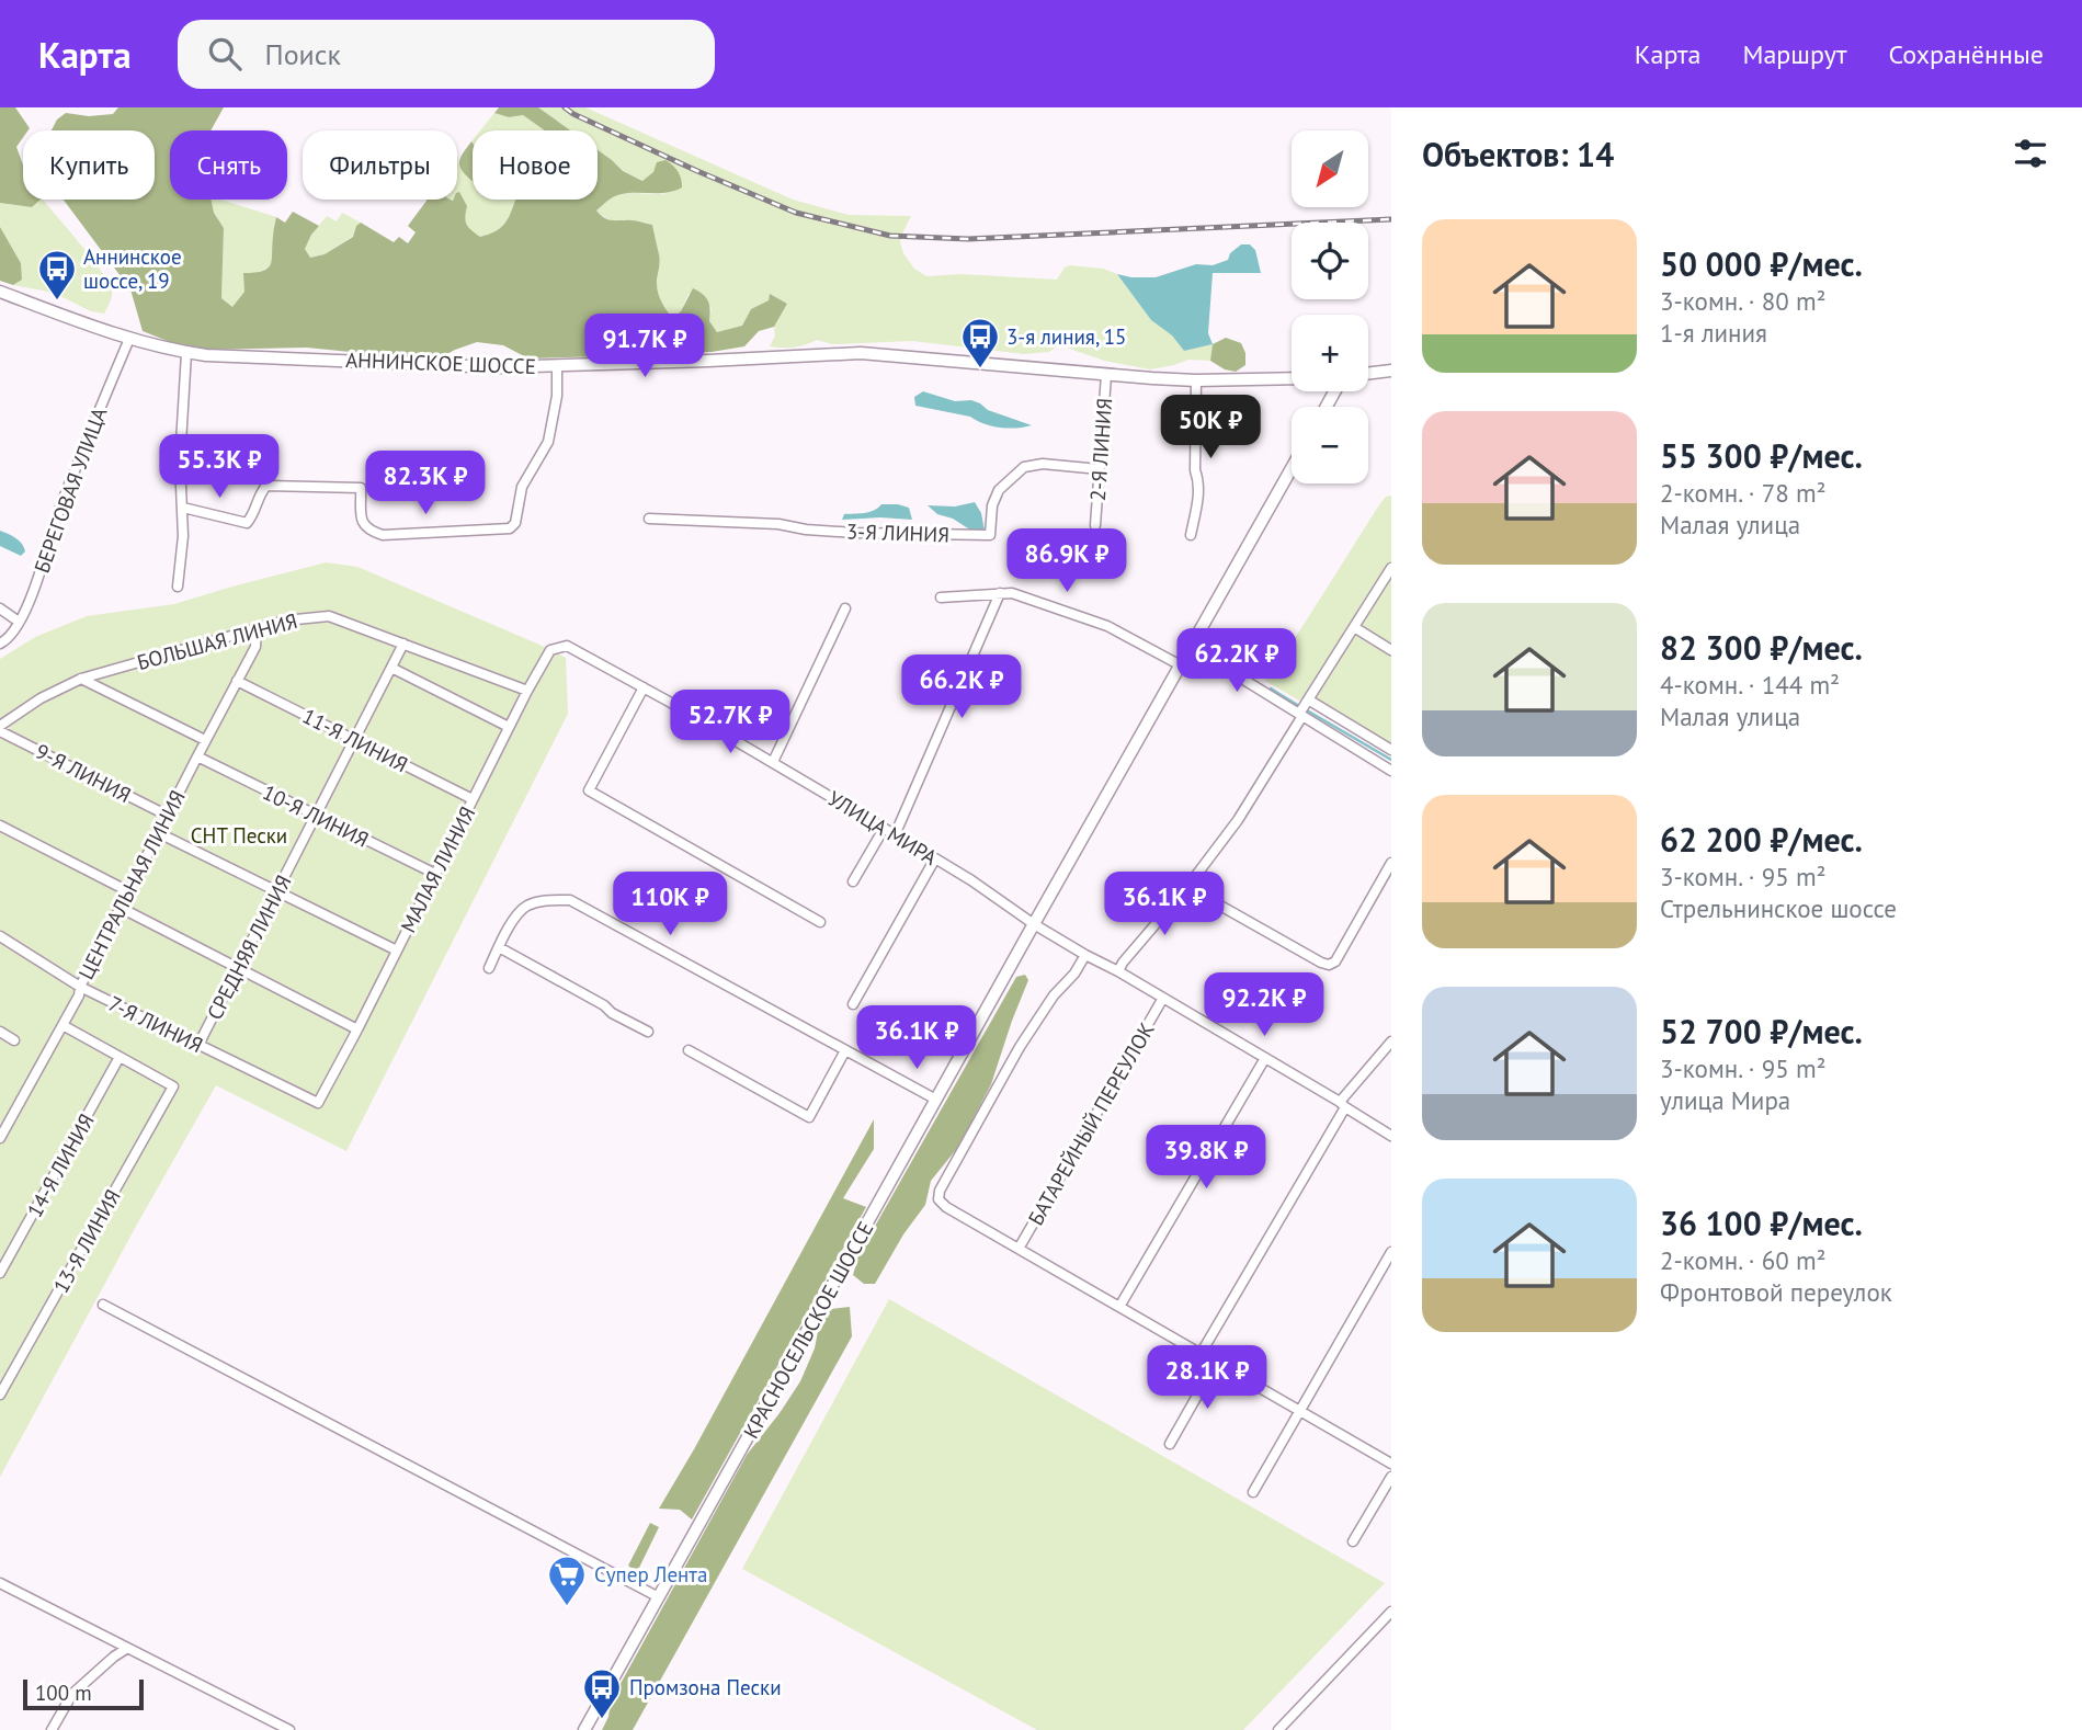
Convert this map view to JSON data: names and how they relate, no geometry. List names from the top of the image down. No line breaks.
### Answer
{"streets":{"main road":["АННИНСКОЕ ШОССЕ","КРАСНОСЕЛЬСКОЕ ШОССЕ"],"street":["2-Я ЛИНИЯ","БЕРЕГОВАЯ УЛИЦА","3-Я ЛИНИЯ","БОЛЬШАЯ ЛИНИЯ","11-Я ЛИНИЯ","9-Я ЛИНИЯ","10-Я ЛИНИЯ","УЛИЦА МИРА","МАЛАЯ ЛИНИЯ","ЦЕНТРАЛЬНАЯ ЛИНИЯ","СРЕДНЯЯ ЛИНИЯ","7-Я ЛИНИЯ","БАТАРЕЙНЫЙ ПЕРЕУЛОК","14-Я ЛИНИЯ","13-Я ЛИНИЯ"]},"crossings":[["АННИНСКОЕ ШОССЕ","2-Я ЛИНИЯ"],["АННИНСКОЕ ШОССЕ","БЕРЕГОВАЯ УЛИЦА"],["2-Я ЛИНИЯ","3-Я ЛИНИЯ"],["БОЛЬШАЯ ЛИНИЯ","9-Я ЛИНИЯ"],["БОЛЬШАЯ ЛИНИЯ","МАЛАЯ ЛИНИЯ"],["БОЛЬШАЯ ЛИНИЯ","ЦЕНТРАЛЬНАЯ ЛИНИЯ"],["БОЛЬШАЯ ЛИНИЯ","СРЕДНЯЯ ЛИНИЯ"],["11-Я ЛИНИЯ","МАЛАЯ ЛИНИЯ"],["11-Я ЛИНИЯ","ЦЕНТРАЛЬНАЯ ЛИНИЯ"],["11-Я ЛИНИЯ","СРЕДНЯЯ ЛИНИЯ"],["9-Я ЛИНИЯ","ЦЕНТРАЛЬНАЯ ЛИНИЯ"],["10-Я ЛИНИЯ","МАЛАЯ ЛИНИЯ"],["10-Я ЛИНИЯ","ЦЕНТРАЛЬНАЯ ЛИНИЯ"],["10-Я ЛИНИЯ","СРЕДНЯЯ ЛИНИЯ"],["УЛИЦА МИРА","МАЛАЯ ЛИНИЯ"],["УЛИЦА МИРА","БАТАРЕЙНЫЙ ПЕРЕУЛОК"],["УЛИЦА МИРА","КРАСНОСЕЛЬСКОЕ ШОССЕ"],["МАЛАЯ ЛИНИЯ","7-Я ЛИНИЯ"],["ЦЕНТРАЛЬНАЯ ЛИНИЯ","7-Я ЛИНИЯ"],["СРЕДНЯЯ ЛИНИЯ","7-Я ЛИНИЯ"],["14-Я ЛИНИЯ","13-Я ЛИНИЯ"]],"parks":["СНТ Пески"],"places":{"bus stop":["Аннинское шоссе, 19","3-я линия, 15","Промзона Пески"],"supermarket":["Супер Лента"]},"scale_bar":"100 m","north":"bottom left","page":{"header":"Карта","search":"Поиск","nav":["Карта","Маршрут","Сохранённые"],"heading":"Объектов: 14","map_buttons":["+","−"],"chip":["Купить","Снять","Фильтры","Новое"],"list":[{"name":"50 000 ₽/мес.","note":"3-комн. · 80 m² · 1-я линия"},{"name":"55 300 ₽/мес.","note":"2-комн. · 78 m² · Малая улица"},{"name":"82 300 ₽/мес.","note":"4-комн. · 144 m² · Малая улица"},{"name":"62 200 ₽/мес.","note":"3-комн. · 95 m² · Стрельнинское шоссе"},{"name":"52 700 ₽/мес.","note":"3-комн. · 95 m² · улица Мира"},{"name":"36 100 ₽/мес.","note":"2-комн. · 60 m² · Фронтовой переулок"}],"price":["91.7K ₽","50K ₽","55.3K ₽","82.3K ₽","86.9K ₽","62.2K ₽","66.2K ₽","52.7K ₽","110K ₽","36.1K ₽","92.2K ₽","36.1K ₽","39.8K ₽","28.1K ₽"],"scale":"100 m"}}
